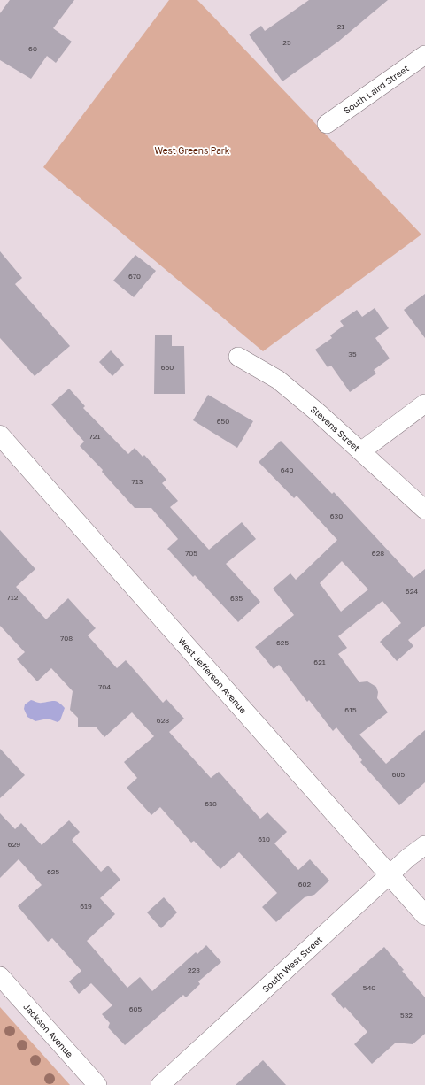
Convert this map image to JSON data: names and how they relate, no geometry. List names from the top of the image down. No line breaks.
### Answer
{"streets":{"street":["South Laird Street","Stevens Street","West Jefferson Avenue","South West Street","Jackson Avenue"]},"crossings":[["West Jefferson Avenue","South West Street"]],"parks":["West Greens Park"],"house_numbers":["21","25","60","670","35","660","650","721","640","713","630","705","628","624","712","635","708","625","621","704","615","628","605","618","610","629","625","602","619","223","540","605","532"]}
